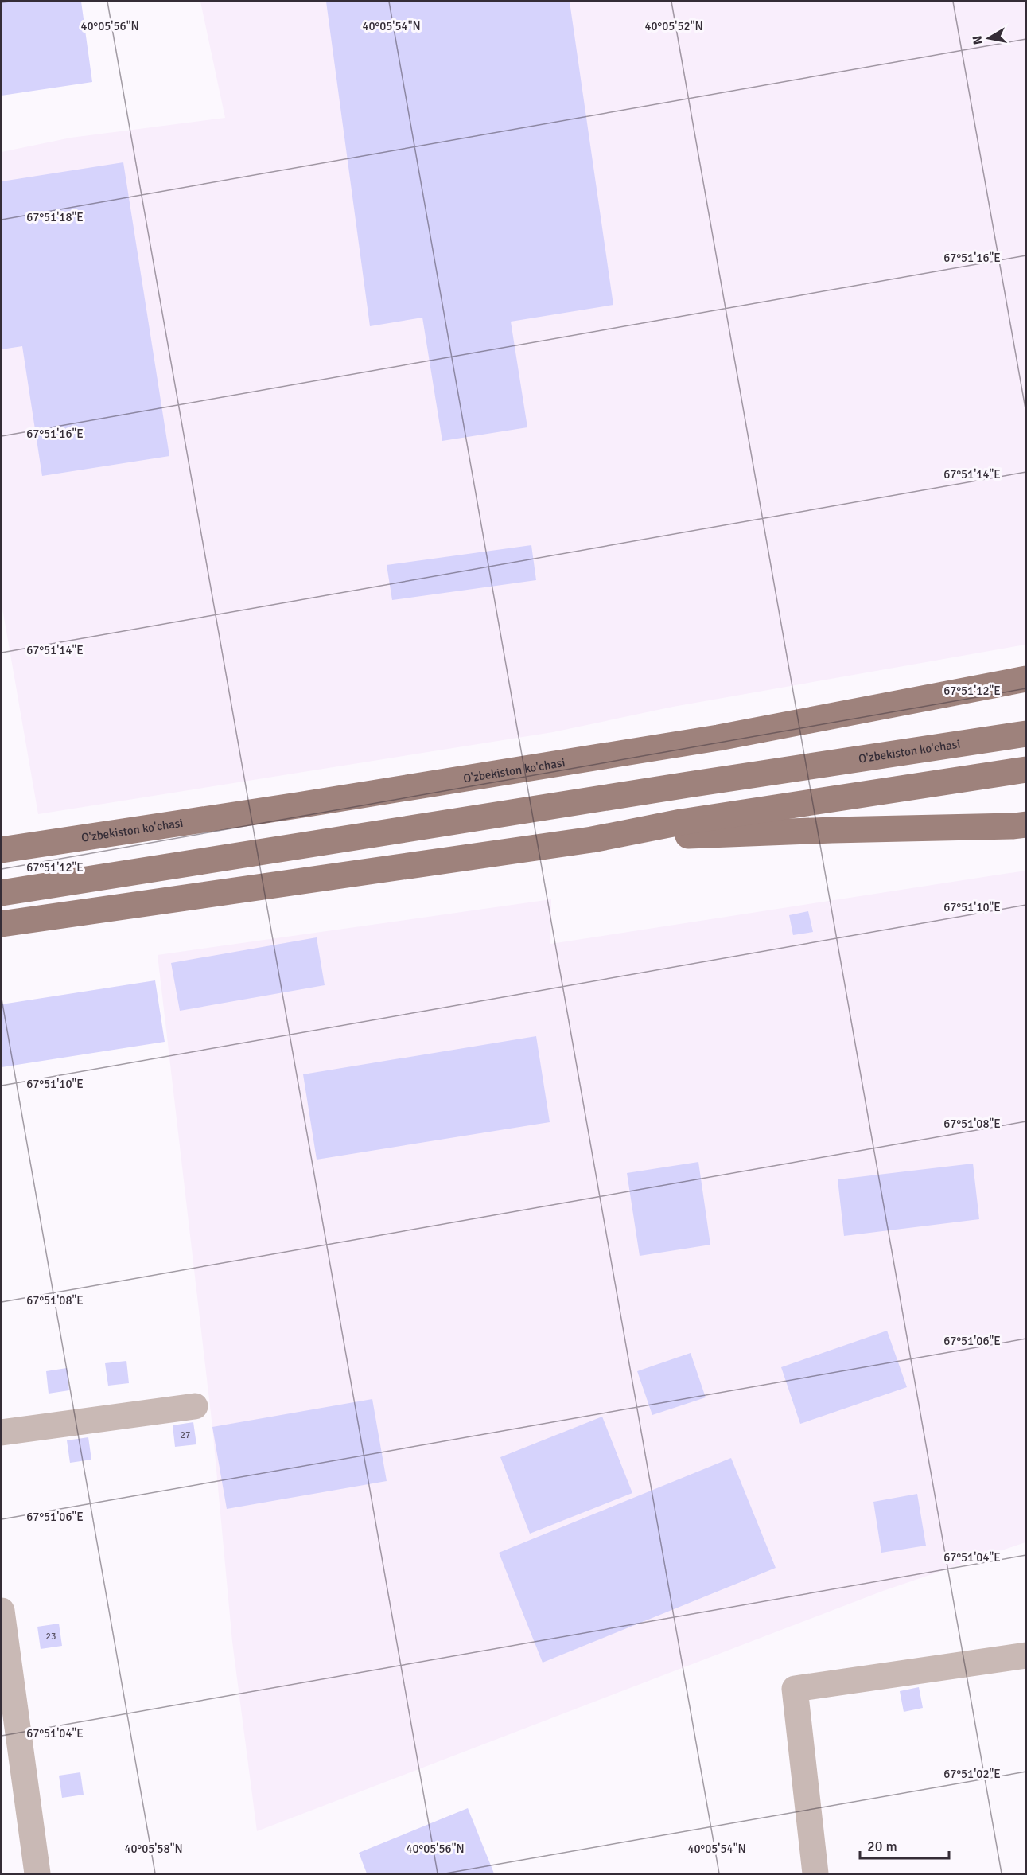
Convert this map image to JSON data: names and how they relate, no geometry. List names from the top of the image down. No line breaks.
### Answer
{"streets":{"main road":["O'zbekiston ko'chasi"]},"house_numbers":["27","23"],"scale_bar":"20 m","north":"left","coordinates":["40°05'56\"N","40°05'54\"N","40°05'52\"N","67°51'18\"E","67°51'16\"E","67°51'14\"E","67°51'12\"E","67°51'10\"E","67°51'08\"E","67°51'06\"E","67°51'04\"E","67°51'02\"E","40°05'58\"N"]}
